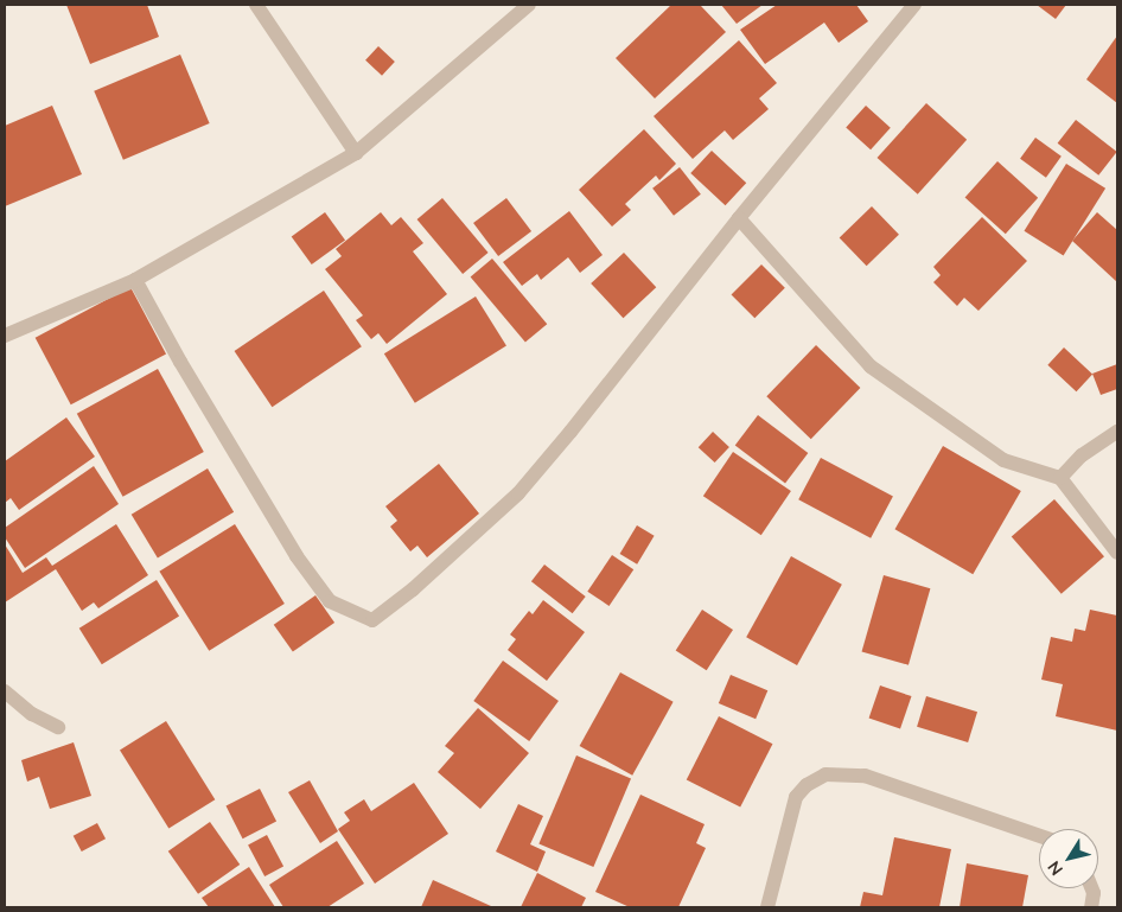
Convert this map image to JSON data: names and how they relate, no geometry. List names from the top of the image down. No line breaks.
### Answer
{"north":"bottom left"}
